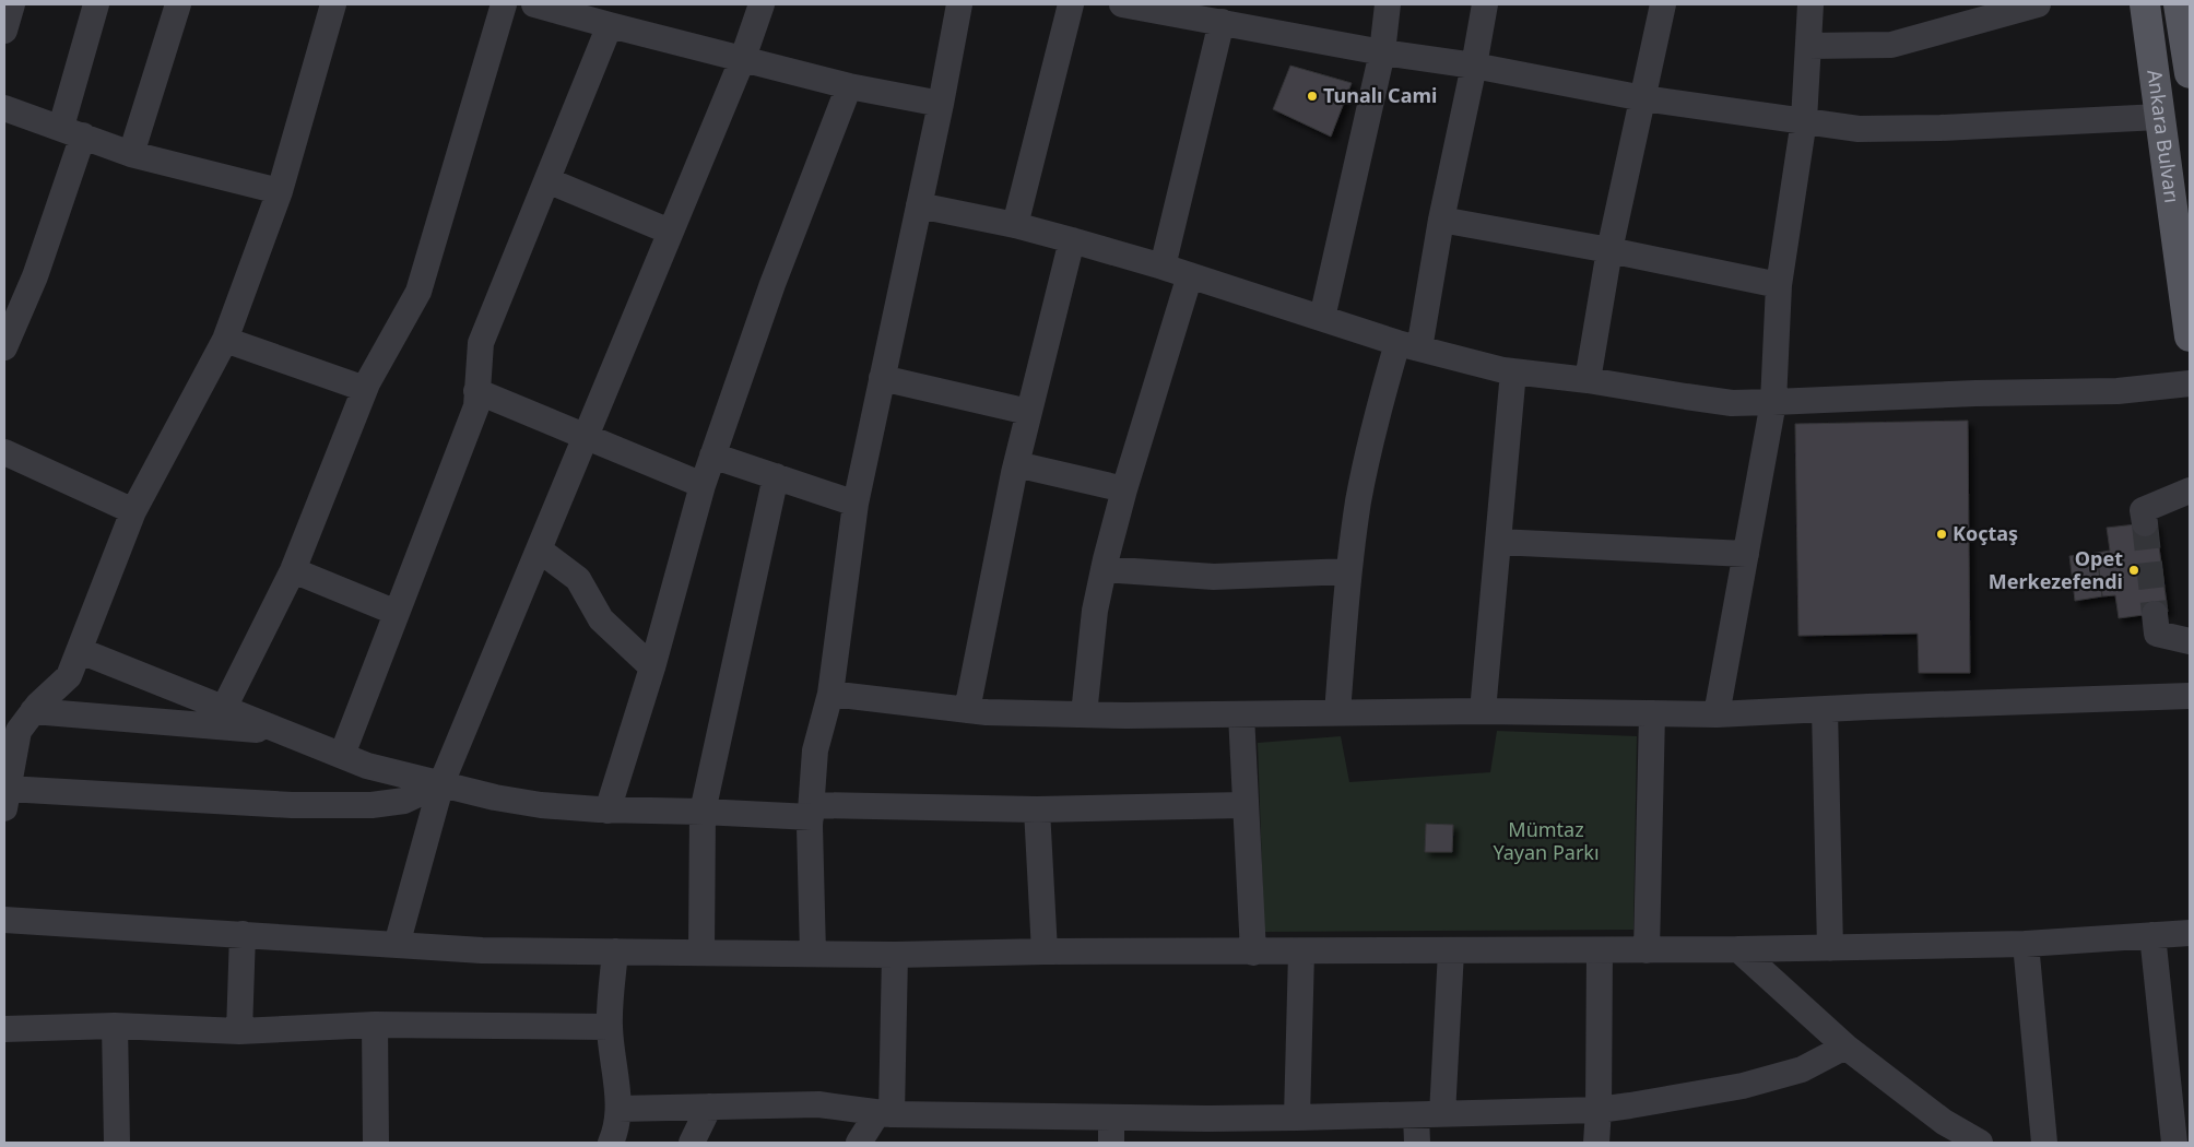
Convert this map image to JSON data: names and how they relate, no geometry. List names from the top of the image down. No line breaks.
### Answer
{"streets":{"main road":["Ankara Bulvarı"]},"parks":["Mümtaz Yayan Parkı"],"places":["Tunalı Cami","Koçtaş","Opet Merkezefendi"]}
